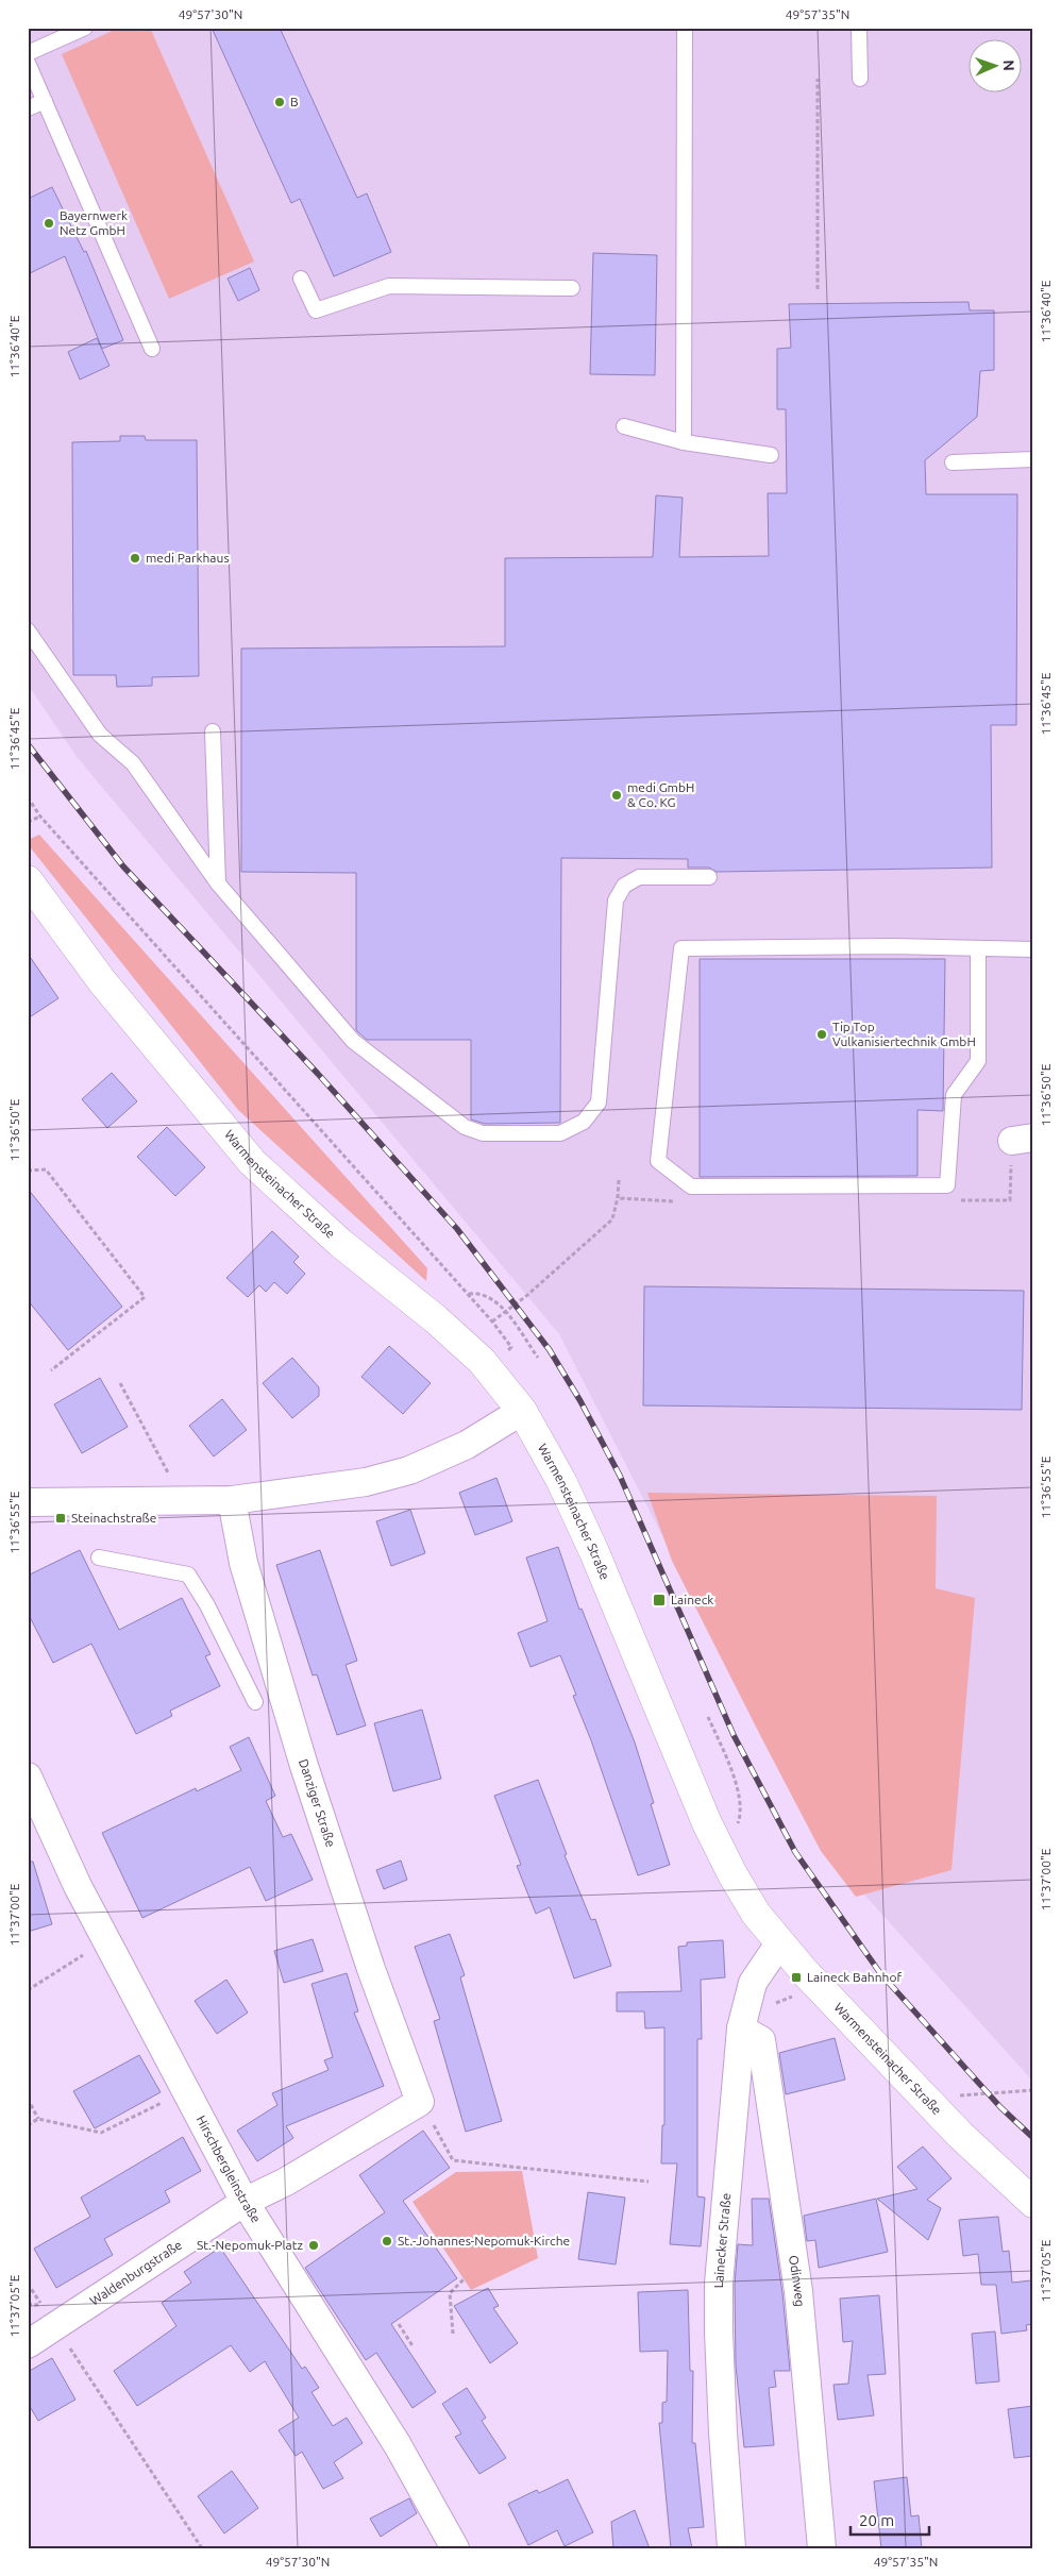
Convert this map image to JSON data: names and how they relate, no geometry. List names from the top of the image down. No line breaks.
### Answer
{"streets":{"street":["Warmensteinacher Straße","Danziger Straße","Hirschbergleinstraße","Lainecker Straße","Waldenburgstraße","Odinweg"]},"crossings":[["Warmensteinacher Straße","Lainecker Straße"],["Hirschbergleinstraße","Waldenburgstraße"],["Lainecker Straße","Odinweg"]],"places":{"other":["B","Bayernwerk Netz GmbH","medi Parkhaus","medi GmbH & Co. KG","Tip Top Vulkanisiertechnik GmbH","St.-Johannes-Nepomuk-Kirche","St.-Nepomuk-Platz"],"transit":["Steinachstraße","Laineck","Laineck Bahnhof"]},"scale_bar":"20 m","north":"right","coordinates":["49°57'30\"N","49°57'35\"N","11°36'40\"E","11°36'45\"E","11°36'50\"E","11°36'55\"E","11°37'00\"E","11°37'05\"E"]}
